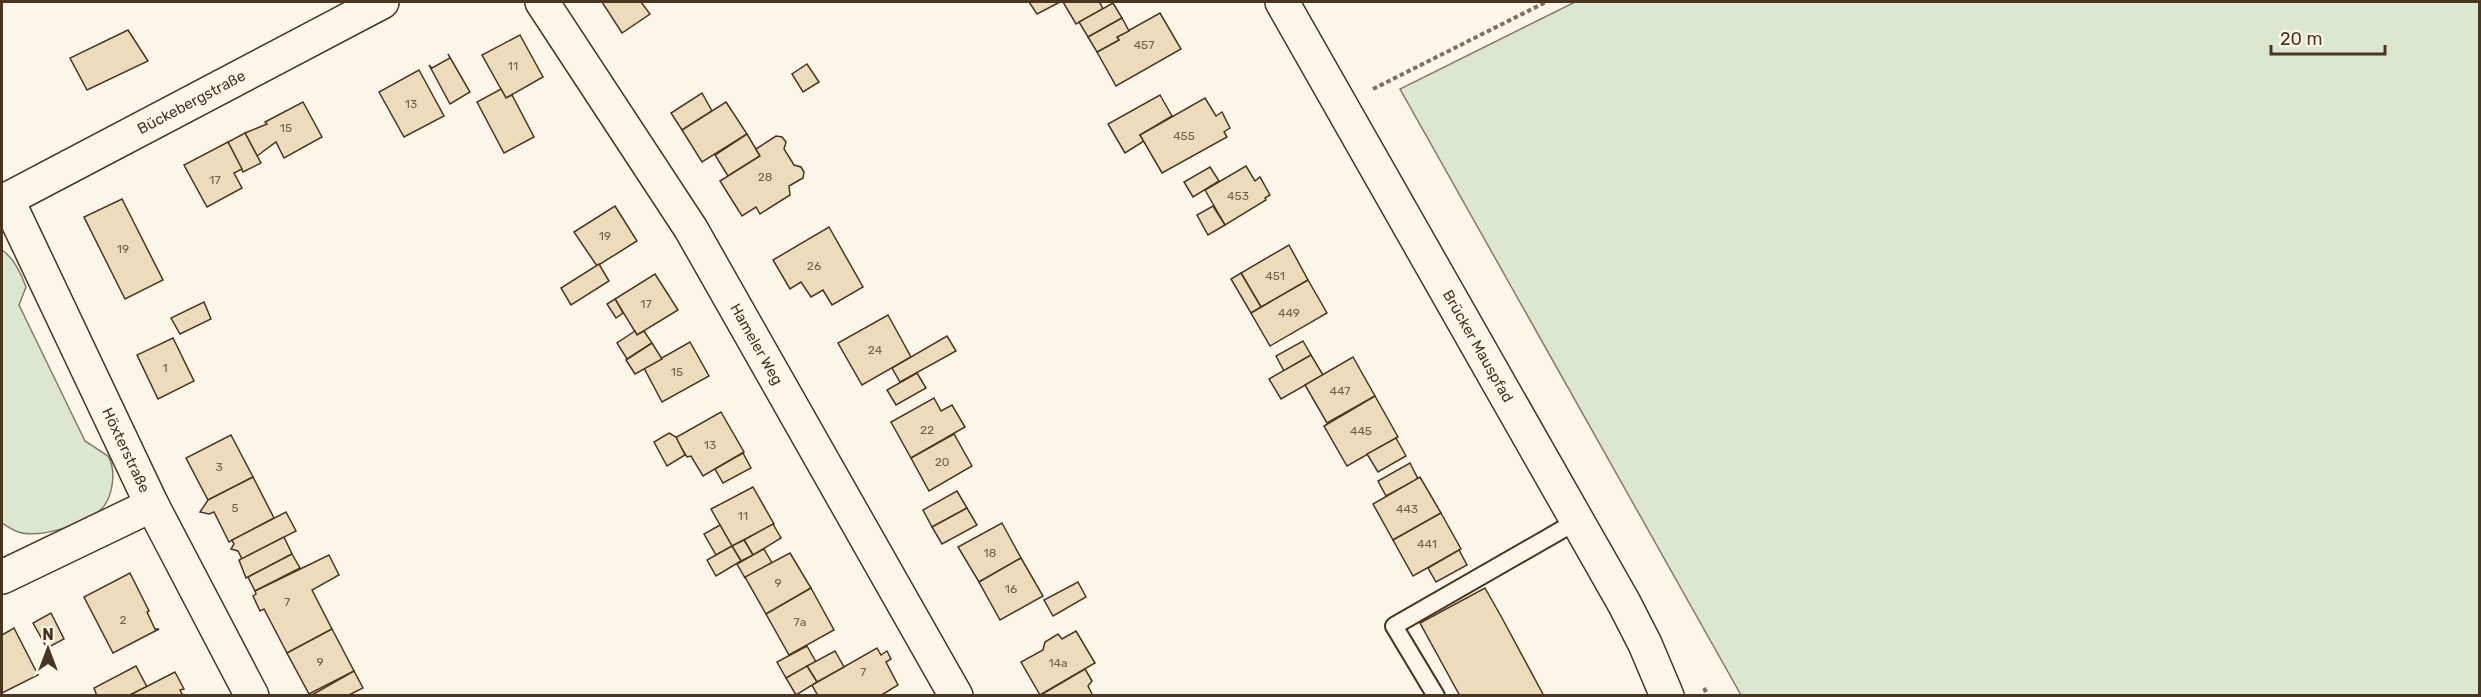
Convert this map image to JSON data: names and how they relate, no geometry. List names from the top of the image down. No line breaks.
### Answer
{"streets":{"street":["Bückebergstraße","Hameler Weg","Brücker Mauspfad","Höxterstraße"]},"crossings":[["Bückebergstraße","Höxterstraße"]],"house_numbers":["457","11","13","15","455","28","17","453","19","19","26","451","17","449","24","1","15","447","22","445","13","20","3","5","443","11","441","18","9","16","7","2","7a","9","14a","7"],"scale_bar":"20 m","north":"top"}
